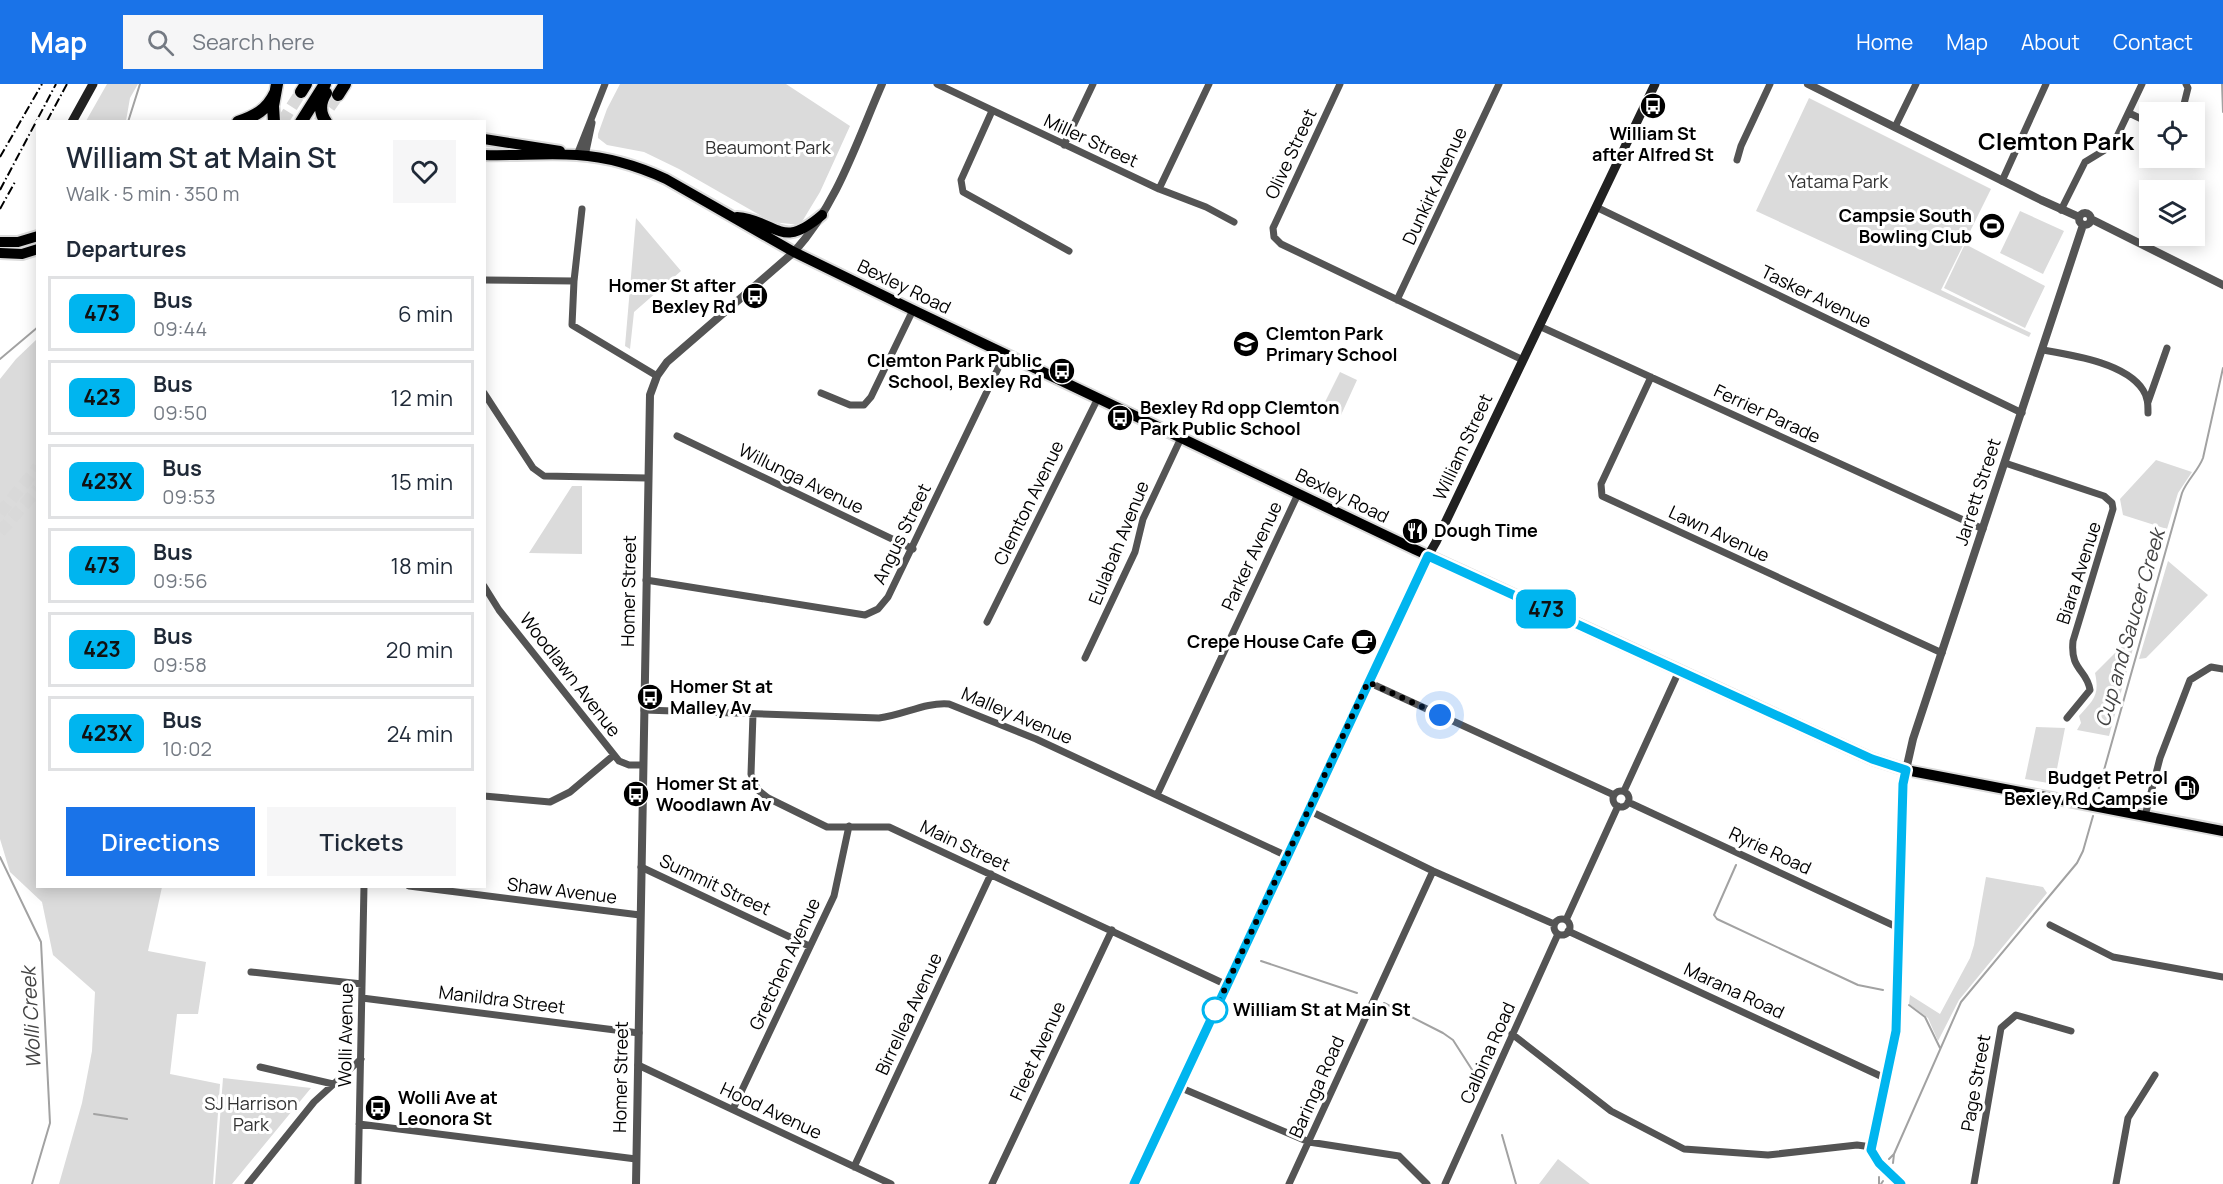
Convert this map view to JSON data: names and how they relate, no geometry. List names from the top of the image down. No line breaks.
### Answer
{"streets":{"main road":["Bexley Road","William Street"],"street":["Miller Street","Olive Street","Dunkirk Avenue","Tasker Avenue","Ferrier Parade","Willunga Avenue","Jarrett Street","Clemton Avenue","Angus Street","Lawn Avenue","Eulabah Avenue","Parker Avenue","Biara Avenue","Homer Street","Woodlawn Avenue","Malley Avenue","Main Street","Ryrie Road","Summit Street","Shaw Avenue","Gretchen Avenue","Marana Road","Manildra Street","Birrellea Avenue","Wolli Avenue","Fleet Avenue","Calbina Road","Page Street","Baringa Road","Hood Avenue"]},"crossings":[["Olive Street","Dunkirk Avenue"],["Bexley Road","William Street"],["Bexley Road","Jarrett Street"],["Bexley Road","Clemton Avenue"],["Bexley Road","Angus Street"],["Bexley Road","Eulabah Avenue"],["Bexley Road","Parker Avenue"],["Bexley Road","Homer Street"],["Tasker Avenue","William Street"],["Tasker Avenue","Jarrett Street"],["Ferrier Parade","William Street"],["Ferrier Parade","Jarrett Street"],["Ferrier Parade","Lawn Avenue"],["William Street","Malley Avenue"],["William Street","Main Street"],["Willunga Avenue","Angus Street"],["Jarrett Street","Lawn Avenue"],["Jarrett Street","Biara Avenue"],["Angus Street","Homer Street"],["Parker Avenue","Malley Avenue"],["Homer Street","Woodlawn Avenue"],["Homer Street","Malley Avenue"],["Homer Street","Summit Street"],["Homer Street","Shaw Avenue"],["Homer Street","Manildra Street"],["Homer Street","Hood Avenue"],["Malley Avenue","Main Street"],["Main Street","Gretchen Avenue"],["Main Street","Birrellea Avenue"],["Main Street","Fleet Avenue"],["Summit Street","Gretchen Avenue"],["Gretchen Avenue","Hood Avenue"],["Marana Road","Calbina Road"],["Manildra Street","Wolli Avenue"],["Birrellea Avenue","Hood Avenue"]],"districts":["Clemton Park"],"water":["Cup and Saucer Creek","Wolli Creek"],"parks":["Beaumont Park","Yatama Park","SJ Harrison Park"],"places":{"bus stop":["William St after Alfred St","Homer St after Bexley Rd","Clemton Park Public School, Bexley Rd","Bexley Rd opp Clemton Park Public School","Homer St at Malley Av","Homer St at Woodlawn Av","Wolli Ave at Leonora St"],"sports":["Campsie South Bowling Club"],"school or university":["Clemton Park Primary School"],"restaurant":["Dough Time"],"cafe":["Crepe House Cafe"],"fuel station":["Budget Petrol Bexley Rd Campsie"],"other":["William St at Main St"]},"lines":["bus line 473"],"page":{"header":"Map","search":"Search here","nav":["Home","Map","About","Contact"],"on_map":"473","heading":[["William St at Main St","Walk · 5 min · 350 m"],"Departures"],"list":[{"mark":"473","name":"Bus","note":"09:44","value":"6 min"},{"mark":"423","name":"Bus","note":"09:50","value":"12 min"},{"mark":"423X","name":"Bus","note":"09:53","value":"15 min"},{"mark":"473","name":"Bus","note":"09:56","value":"18 min"},{"mark":"423","name":"Bus","note":"09:58","value":"20 min"},{"mark":"423X","name":"Bus","note":"10:02","value":"24 min"}],"buttons":["Directions","Tickets"]}}
